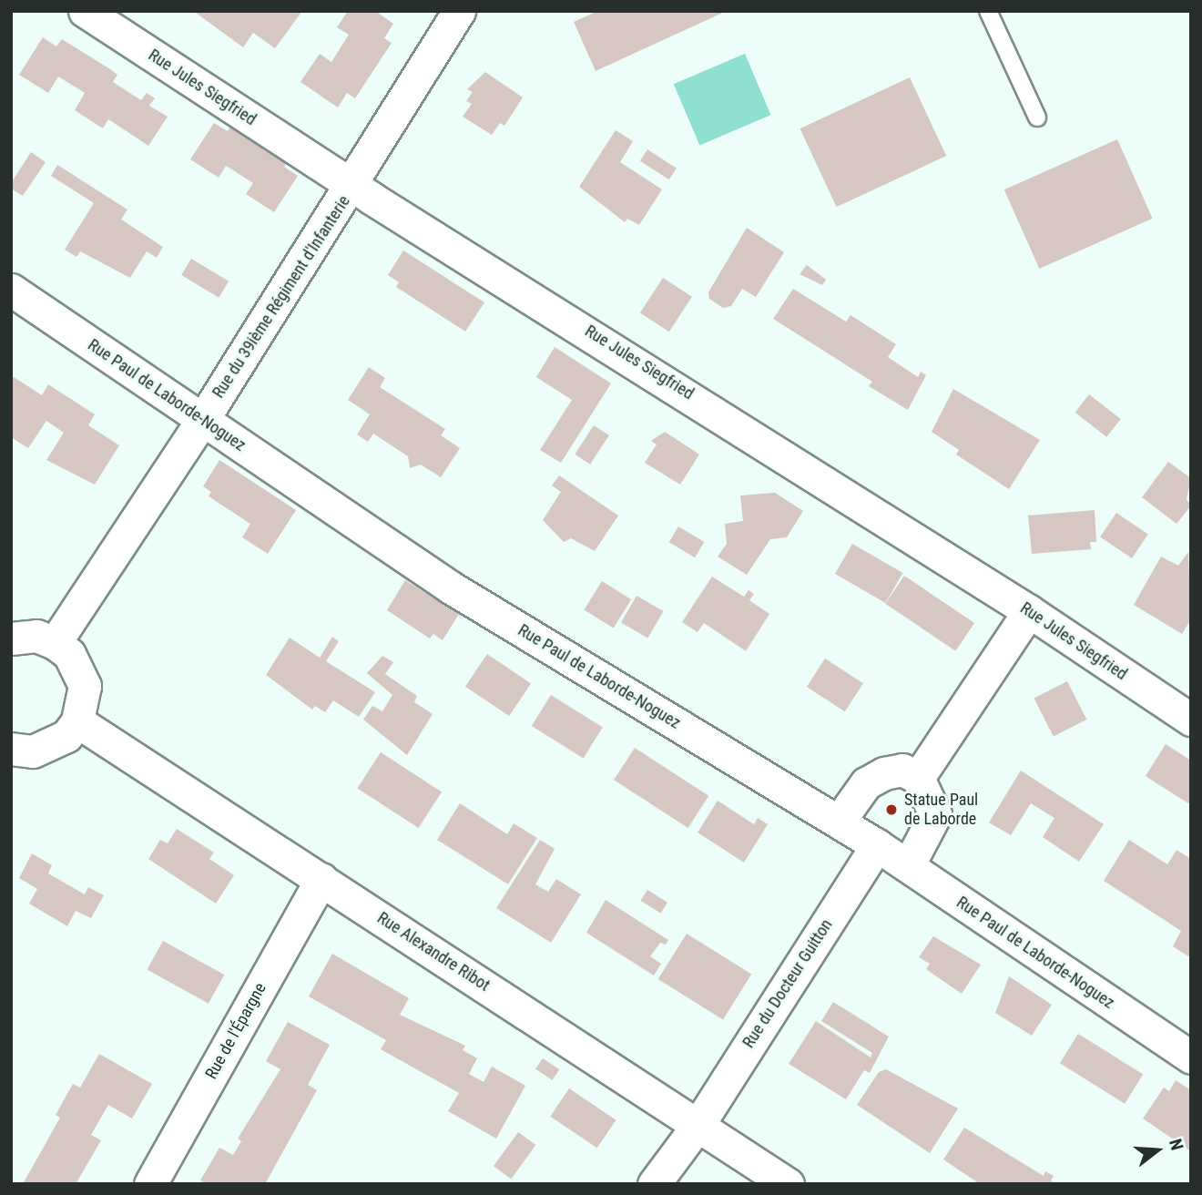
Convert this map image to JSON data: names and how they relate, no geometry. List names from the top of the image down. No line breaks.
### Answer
{"streets":{"street":["Rue Jules Siegfried","Rue du 39ième Régiment d'Infanterie","Rue Paul de Laborde-Noguez","Rue Alexandre Ribot","Rue du Docteur Guitton","Rue de l'Épargne"]},"crossings":[["Rue Jules Siegfried","Rue du 39ième Régiment d'Infanterie"],["Rue du 39ième Régiment d'Infanterie","Rue Paul de Laborde-Noguez"],["Rue Paul de Laborde-Noguez","Rue du Docteur Guitton"],["Rue Alexandre Ribot","Rue du Docteur Guitton"],["Rue Alexandre Ribot","Rue de l'Épargne"]],"places":["Statue Paul de Laborde"],"north":"right"}
